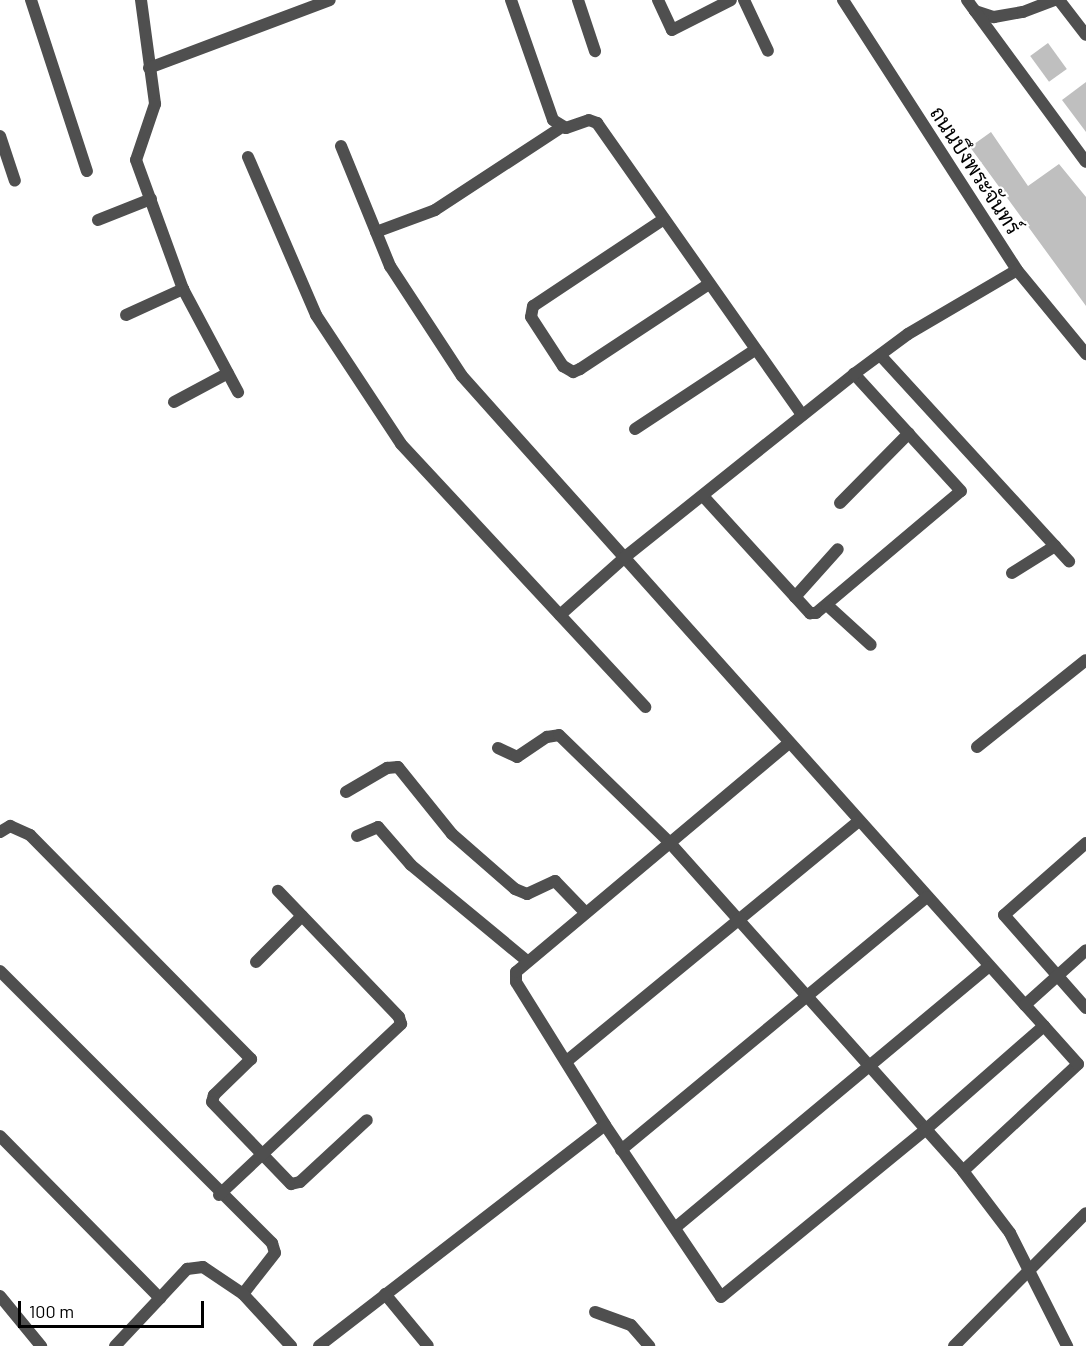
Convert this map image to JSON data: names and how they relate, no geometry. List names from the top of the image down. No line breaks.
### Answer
{"streets":{"street":["ถนนบึงพระจันทร์"]},"scale_bar":"100 m"}
